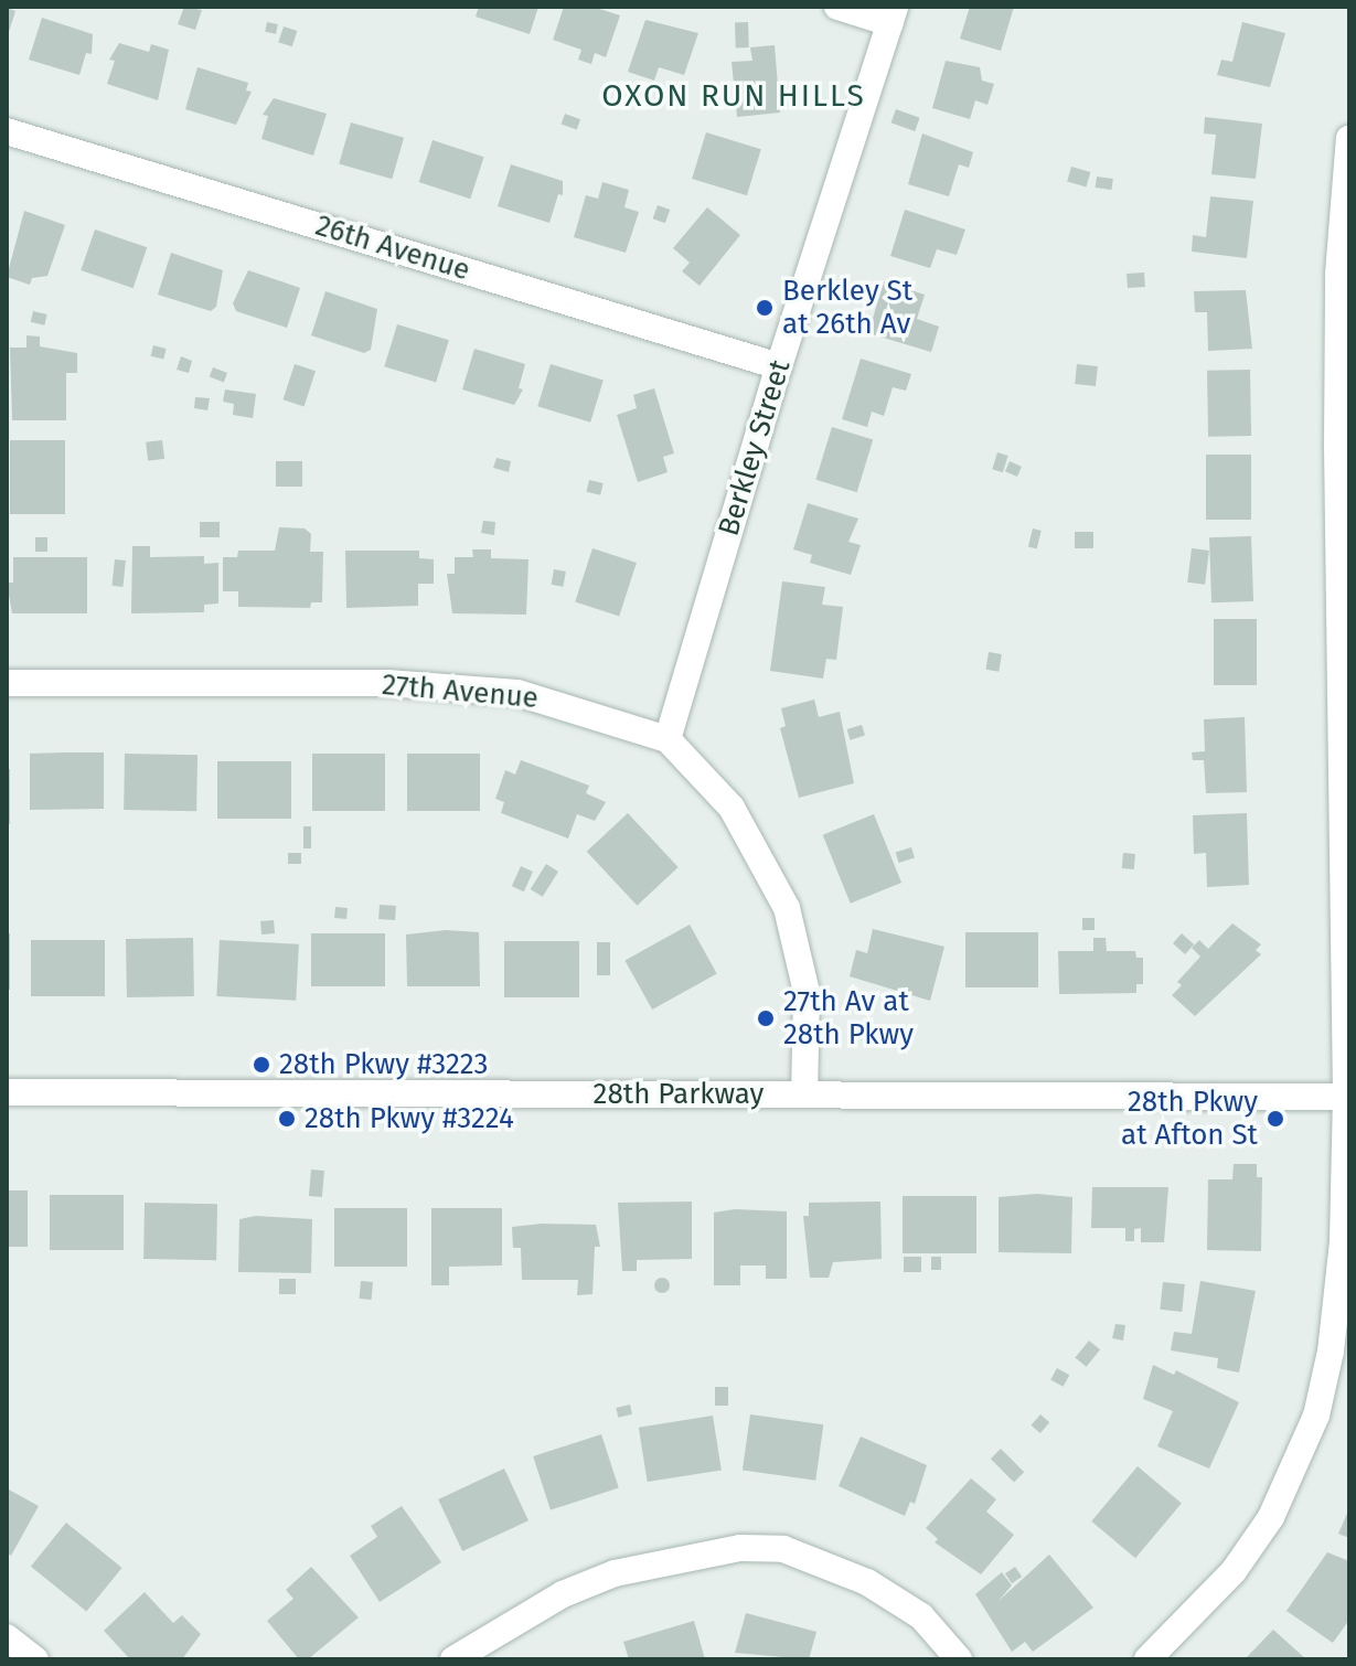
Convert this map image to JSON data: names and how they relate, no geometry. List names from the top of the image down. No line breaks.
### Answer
{"streets":{"street":["26th Avenue","Berkley Street","27th Avenue","28th Parkway"]},"crossings":[["26th Avenue","Berkley Street"],["Berkley Street","27th Avenue"],["27th Avenue","28th Parkway"]],"districts":["OXON RUN HILLS"],"places":["Berkley St at 26th Av","27th Av at 28th Pkwy","28th Pkwy #3223","28th Pkwy #3224","28th Pkwy at Afton St"]}
